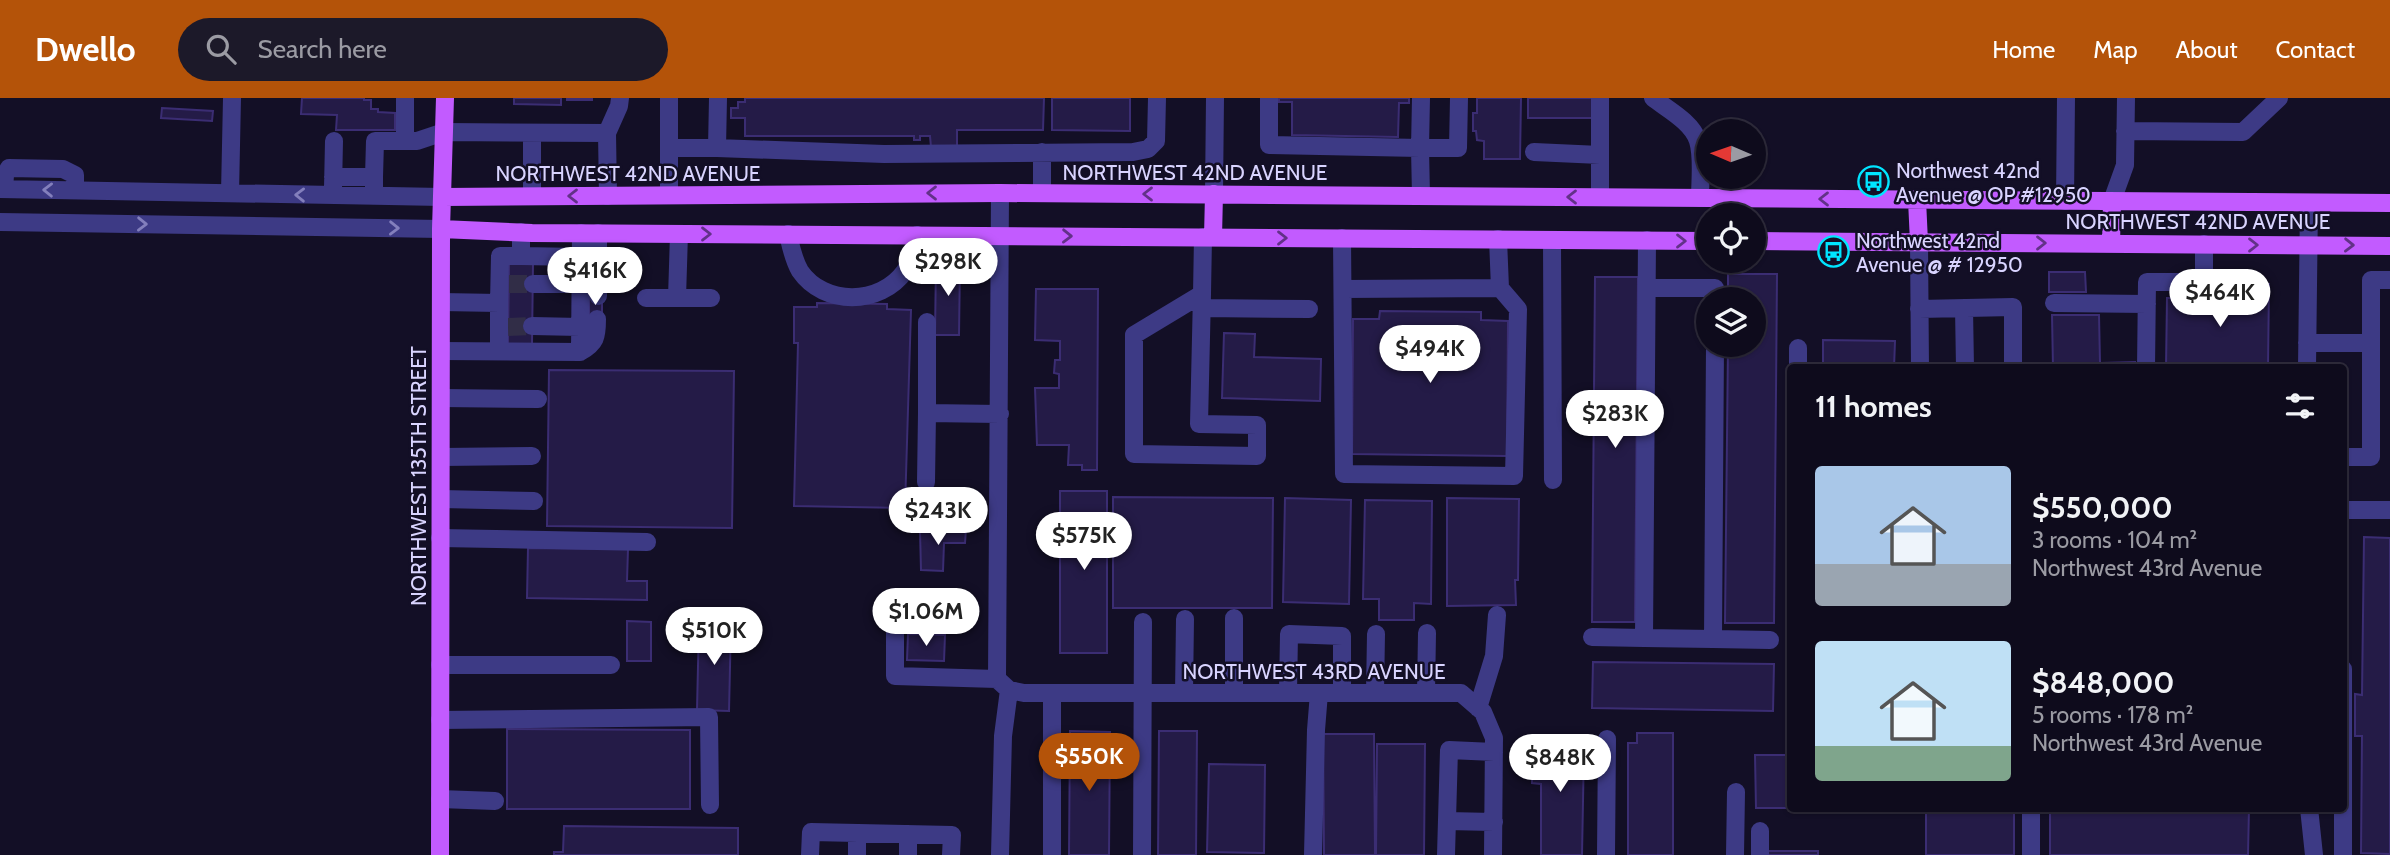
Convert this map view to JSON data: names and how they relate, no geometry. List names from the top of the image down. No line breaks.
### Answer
{"streets":{"main road":["NORTHWEST 42ND AVENUE","NORTHWEST 135TH STREET"],"street":["NORTHWEST 43RD AVENUE"]},"crossings":[["NORTHWEST 42ND AVENUE","NORTHWEST 135TH STREET"]],"places":{"bus stop":["Northwest 42nd Avenue @ OP #12950","Northwest 42nd Avenue @ # 12950"]},"north":"left","page":{"header":"Dwello","search":"Search here","nav":["Home","Map","About","Contact"],"price":["$298K","$416K","$464K","$494K","$283K","$243K","$575K","$1.06M","$510K","$550K","$848K"],"heading":"11 homes","list":[{"name":"$550,000","note":"3 rooms · 104 m² · Northwest 43rd Avenue"},{"name":"$848,000","note":"5 rooms · 178 m² · Northwest 43rd Avenue"}]}}
